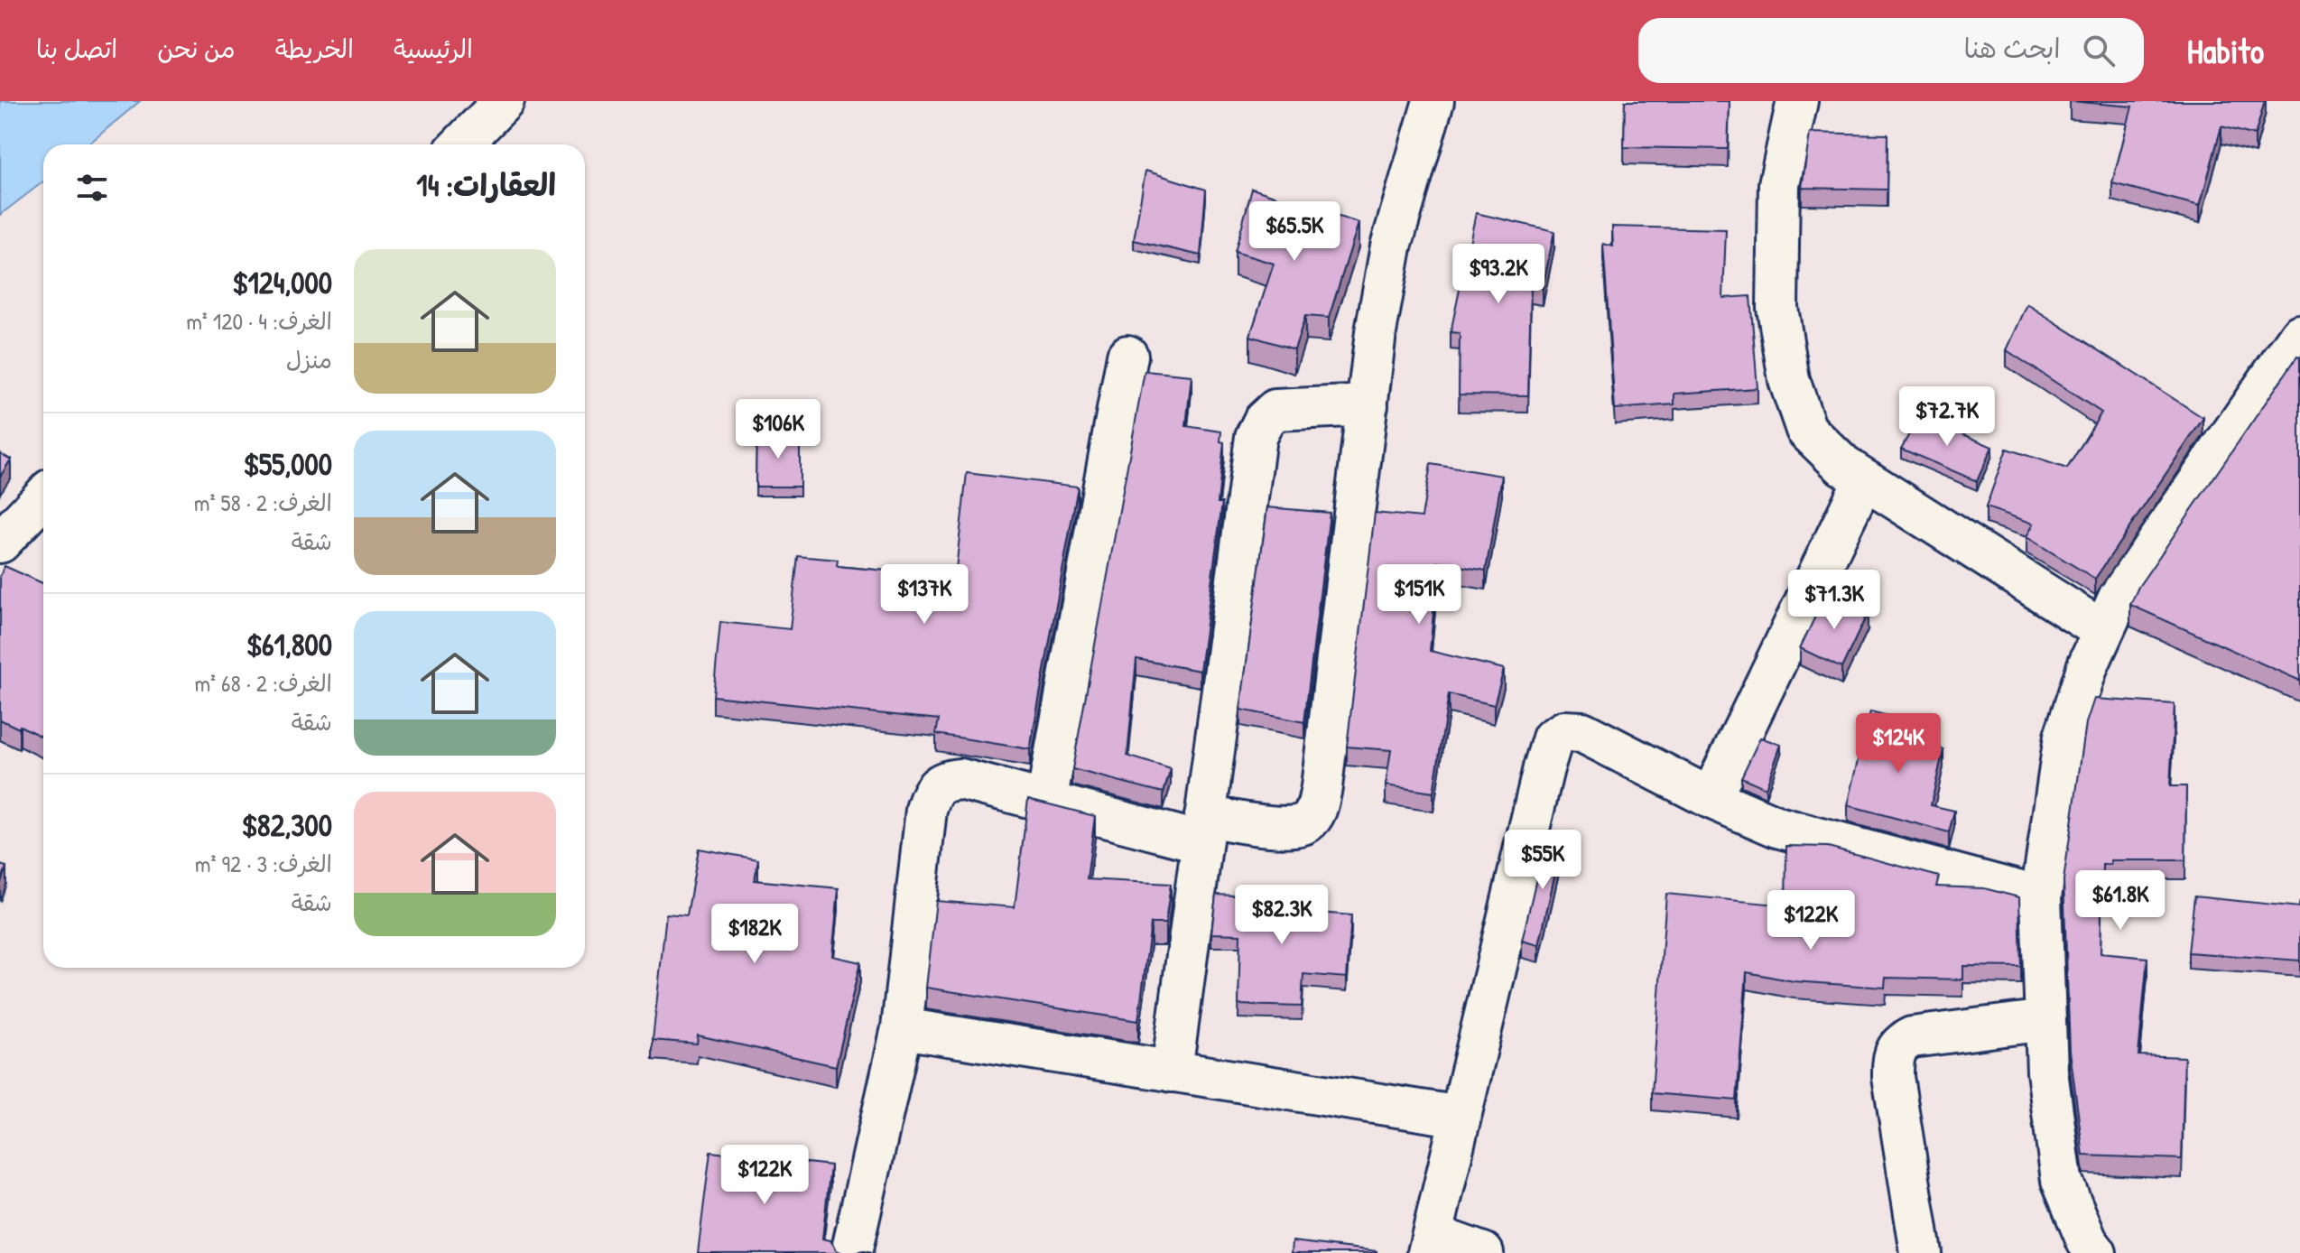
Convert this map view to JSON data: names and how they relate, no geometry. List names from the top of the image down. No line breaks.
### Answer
{"page":{"header":"Habito","search":"ابحث هنا","nav":["الرئيسية","الخريطة","من نحن","اتصل بنا"],"heading":"العقارات: 14","price":["$65.5K","$93.2K","$72.7K","$106K","$137K","$151K","$71.3K","$124K","$55K","$61.8K","$82.3K","$122K","$182K","$122K"],"list":[{"name":"$124,000","note":"الغرف: 4 · 120 m² · منزل"},{"name":"$55,000","note":"الغرف: 2 · 58 m² · شقة"},{"name":"$61,800","note":"الغرف: 2 · 68 m² · شقة"},{"name":"$82,300","note":"الغرف: 3 · 92 m² · شقة"}]}}
